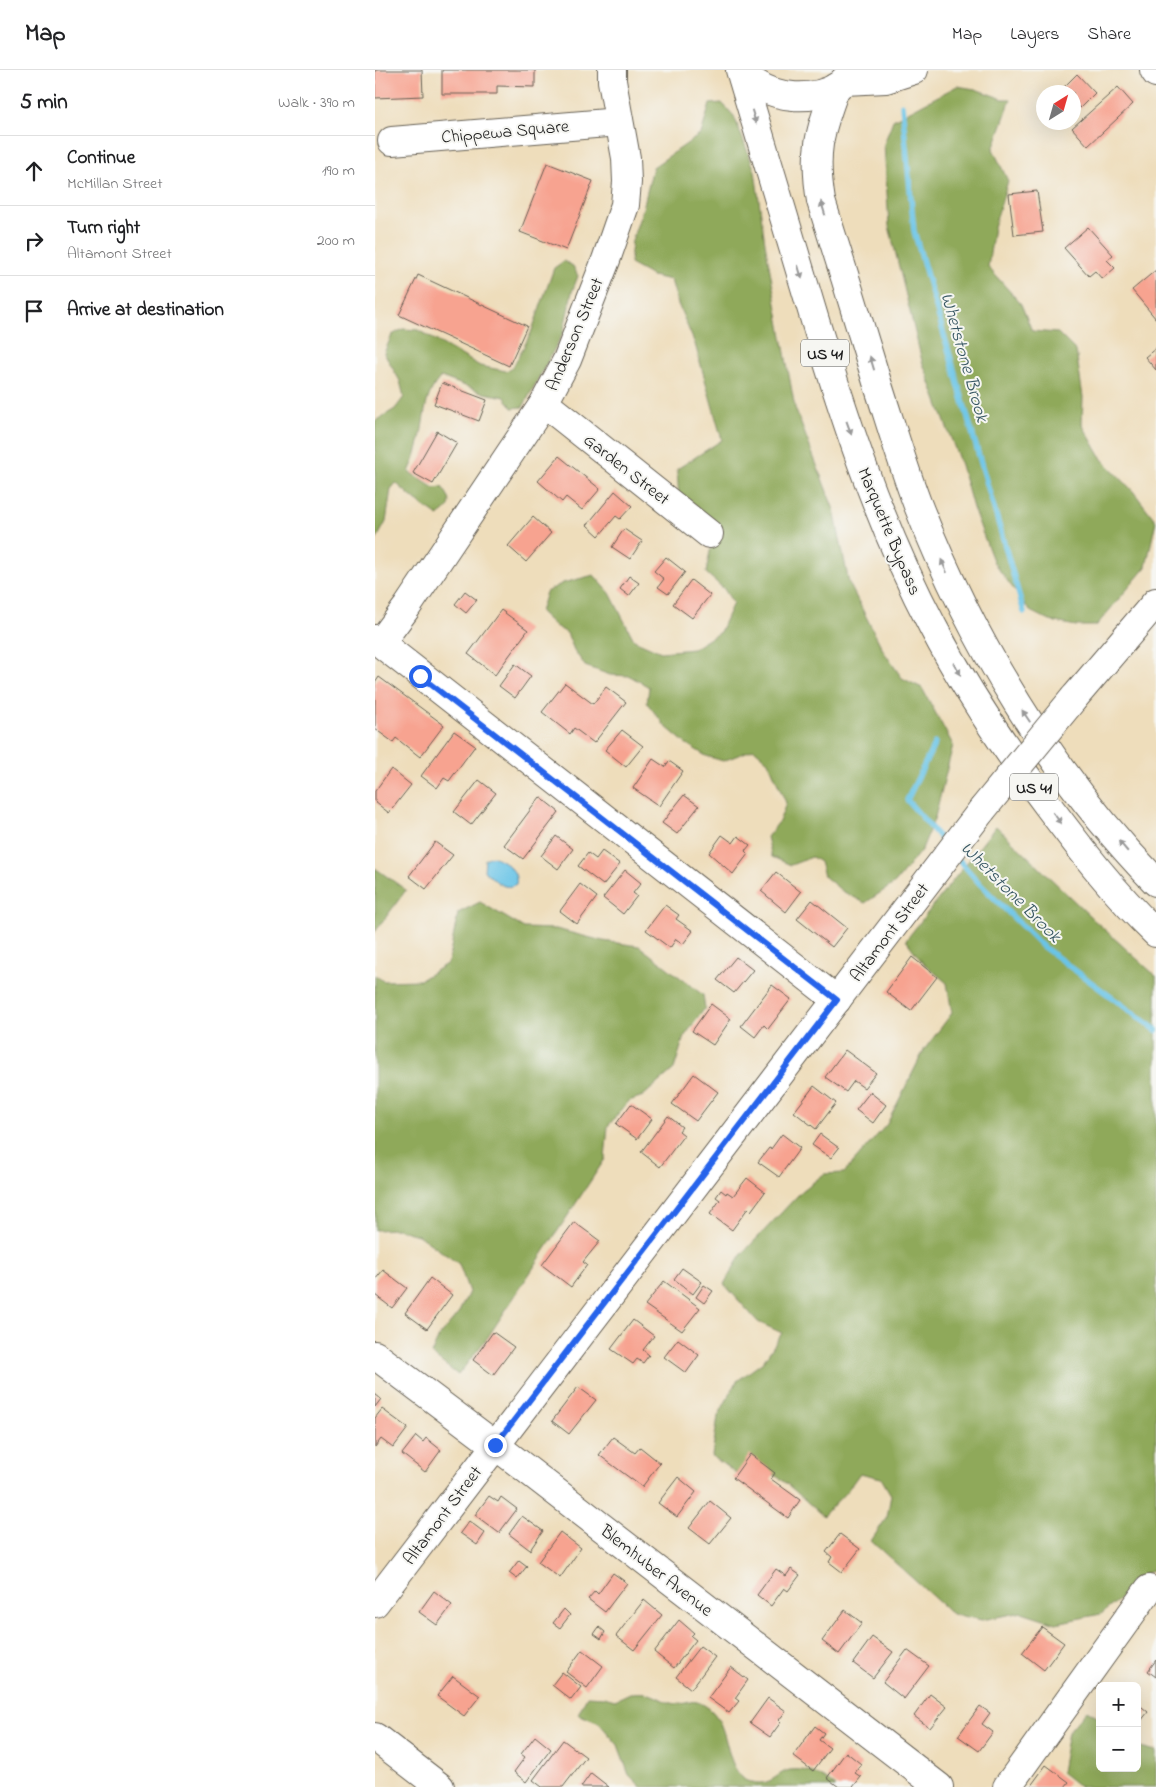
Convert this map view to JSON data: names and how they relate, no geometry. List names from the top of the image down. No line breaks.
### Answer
{"streets":{"main road":["Chippewa Square","Anderson Street","US 41","Garden Street","Marquette Bypass","Altamont Street","Blemhuber Avenue"]},"crossings":[["Chippewa Square","Anderson Street"],["Anderson Street","Garden Street"],["Altamont Street","Blemhuber Avenue"]],"water":["Whetstone Brook"],"north":"top right","page":{"header":"Map","nav":["Map","Layers","Share"],"heading":["5 min","Walk · 390 m"],"list":[["Continue","McMillan Street","190 m"],["Turn right","Altamont Street","200 m"],"Arrive at destination"],"map_buttons":["+","−"]}}
